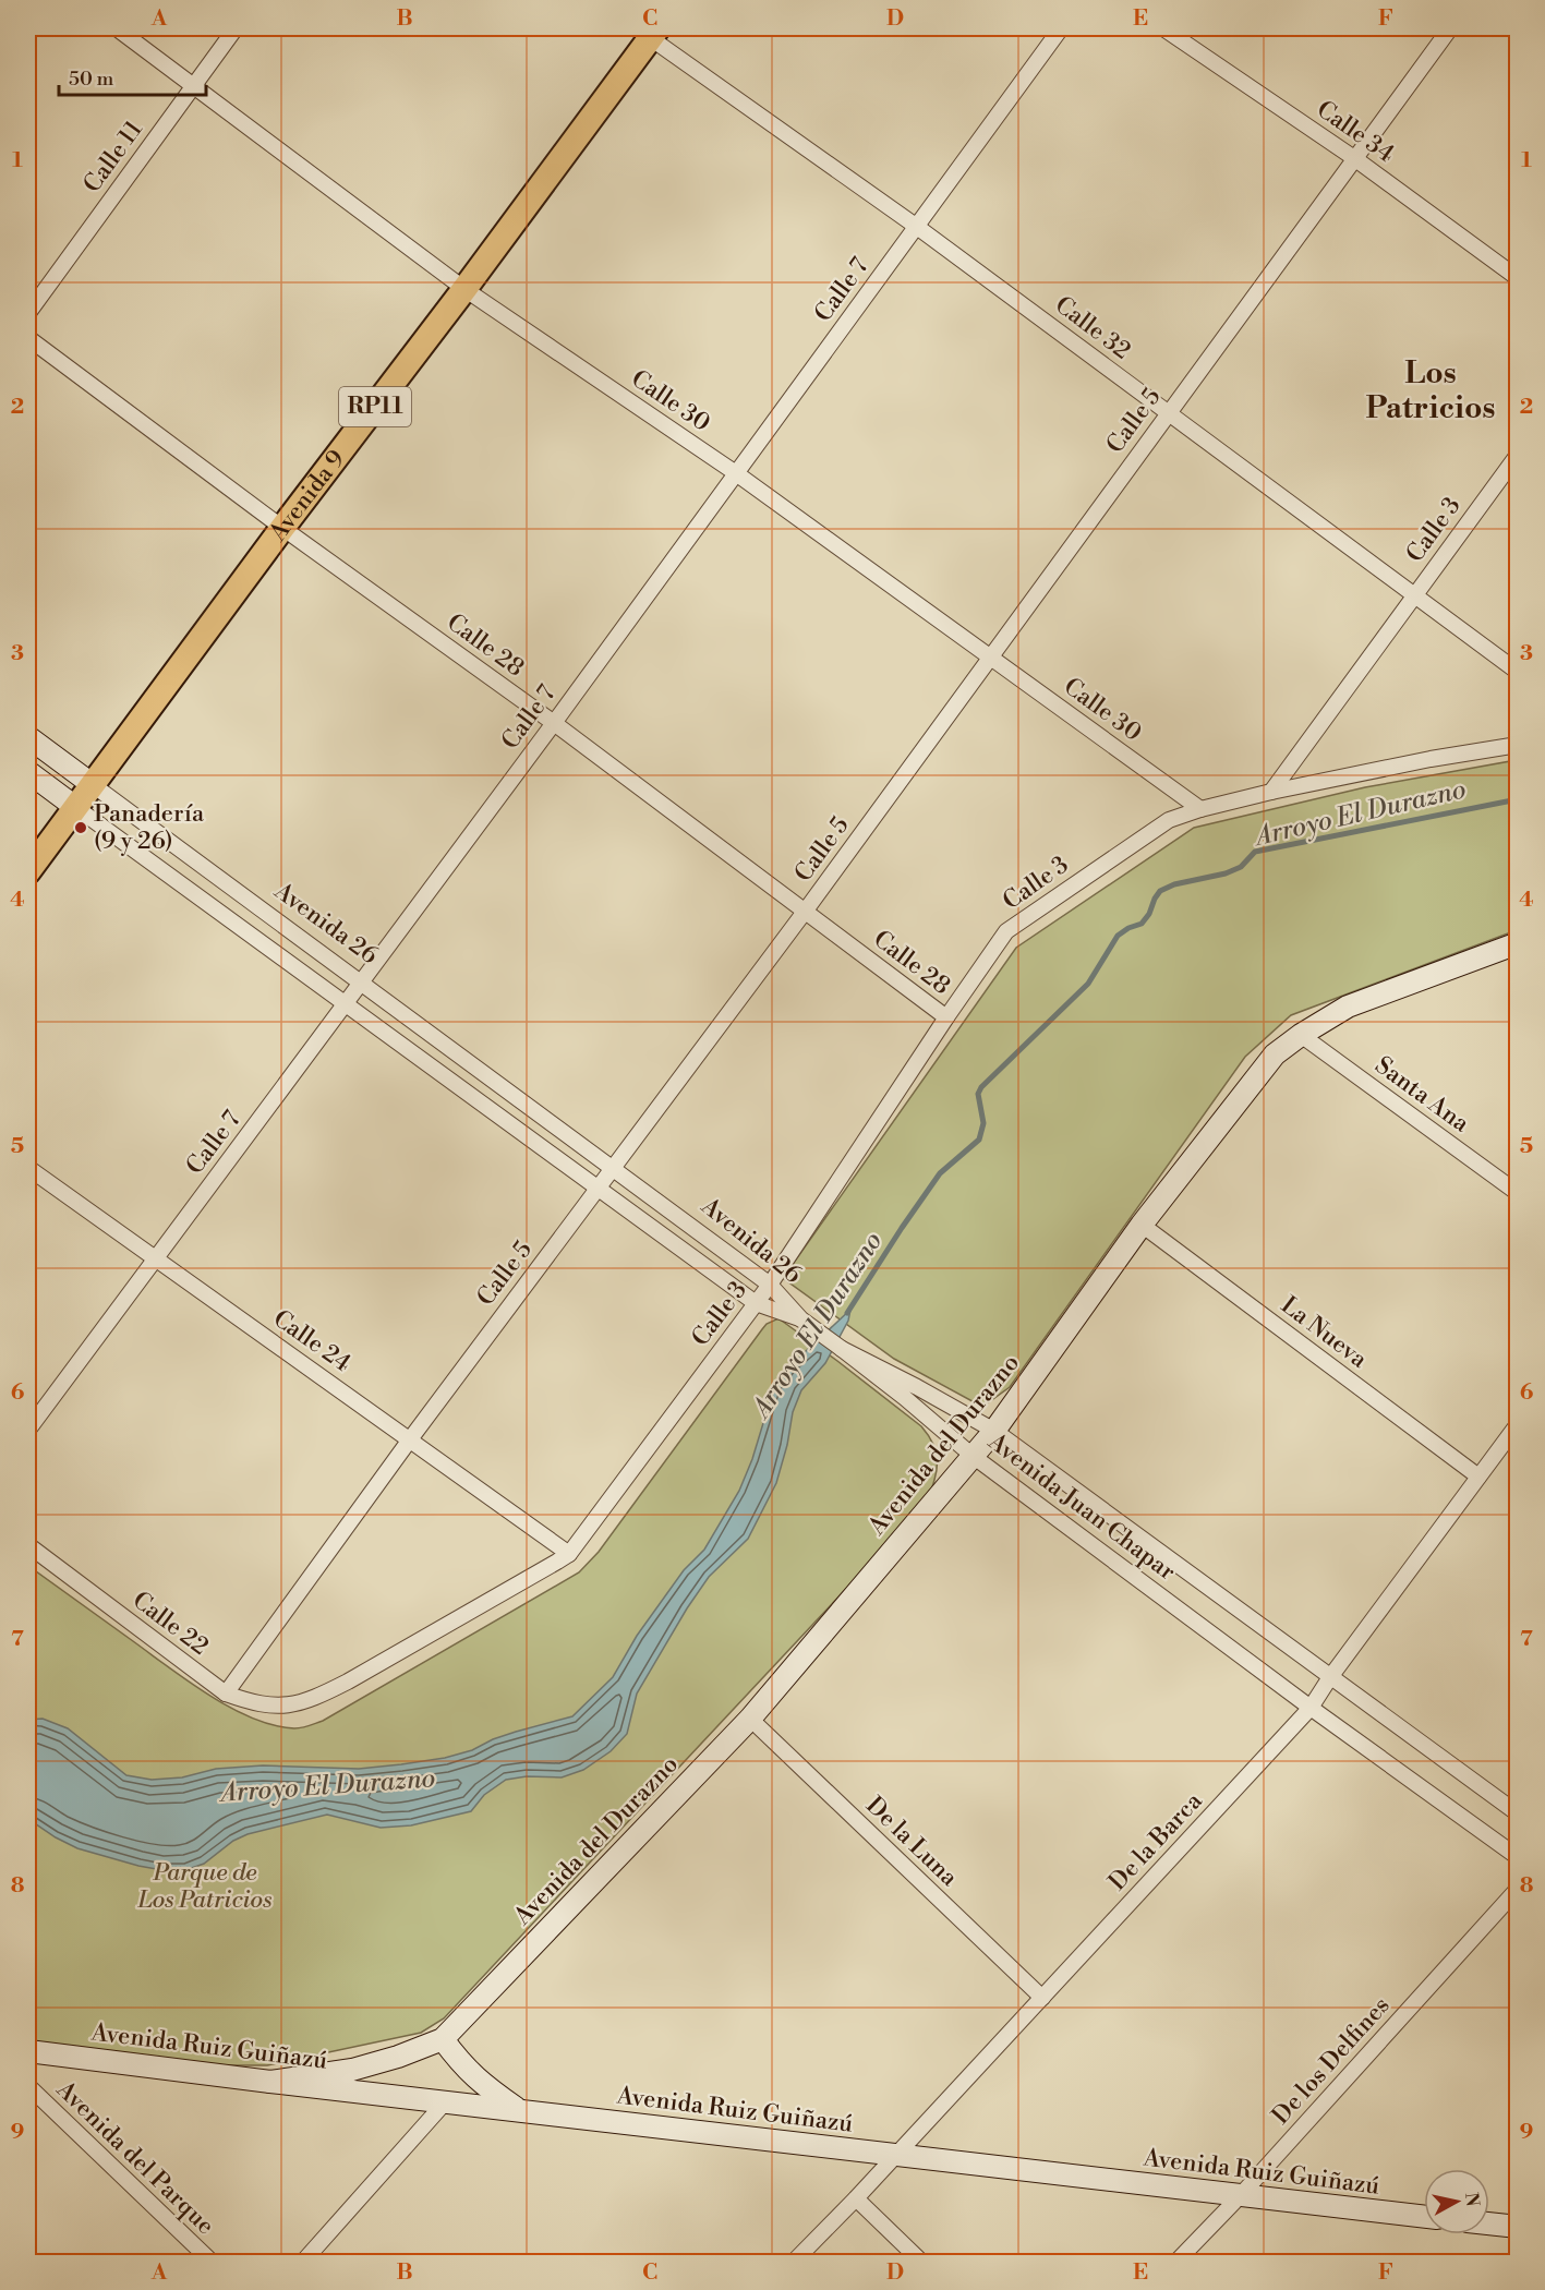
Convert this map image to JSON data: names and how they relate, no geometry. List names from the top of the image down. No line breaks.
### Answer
{"streets":{"main road":["RP11","Avenida 9","Avenida 26","Avenida del Durazno","Avenida Ruiz Guiñazú"],"street":["Calle 34","Calle 11","Calle 7","Calle 32","Calle 30","Calle 5","Calle 3","Calle 28","Santa Ana","La Nueva","Calle 24","Avenida Juan Chapar","Calle 22","De la Luna","De la Barca","De los Delfines","Avenida del Parque"]},"crossings":[["Calle 34","Calle 5"],["Calle 11","Calle 30"],["Calle 7","Calle 32"],["Calle 7","Calle 30"],["Calle 7","Calle 28"],["Calle 7","Avenida 26"],["Calle 7","Calle 24"],["Calle 32","Calle 5"],["Calle 32","Avenida 9"],["Calle 32","Calle 3"],["Calle 30","Calle 5"],["Calle 30","Avenida 9"],["Calle 30","Calle 3"],["Calle 5","Calle 28"],["Calle 5","Avenida 26"],["Calle 5","Calle 24"],["Calle 5","Calle 22"],["Avenida 9","Calle 28"],["Avenida 9","Avenida 26"],["Calle 3","Calle 28"],["Calle 3","Avenida 26"],["Calle 3","Calle 24"],["Calle 3","Calle 22"],["Santa Ana","Avenida del Durazno"],["La Nueva","Avenida del Durazno"],["La Nueva","De la Barca"],["Avenida del Durazno","Avenida Juan Chapar"],["Avenida del Durazno","De la Luna"],["Avenida Juan Chapar","De la Barca"],["De la Luna","De la Barca"],["De la Barca","Avenida Ruiz Guiñazú"],["Avenida Ruiz Guiñazú","De los Delfines"]],"districts":["Los Patricios"],"water":["Arroyo El Durazno"],"parks":["Parque de Los Patricios"],"places":["Panadería (9 y 26)"],"scale_bar":"50 m","north":"right","grid":{"columns":["A","B","C","D","E","F"],"rows":["1","2","3","4","5","6","7","8","9"]}}
